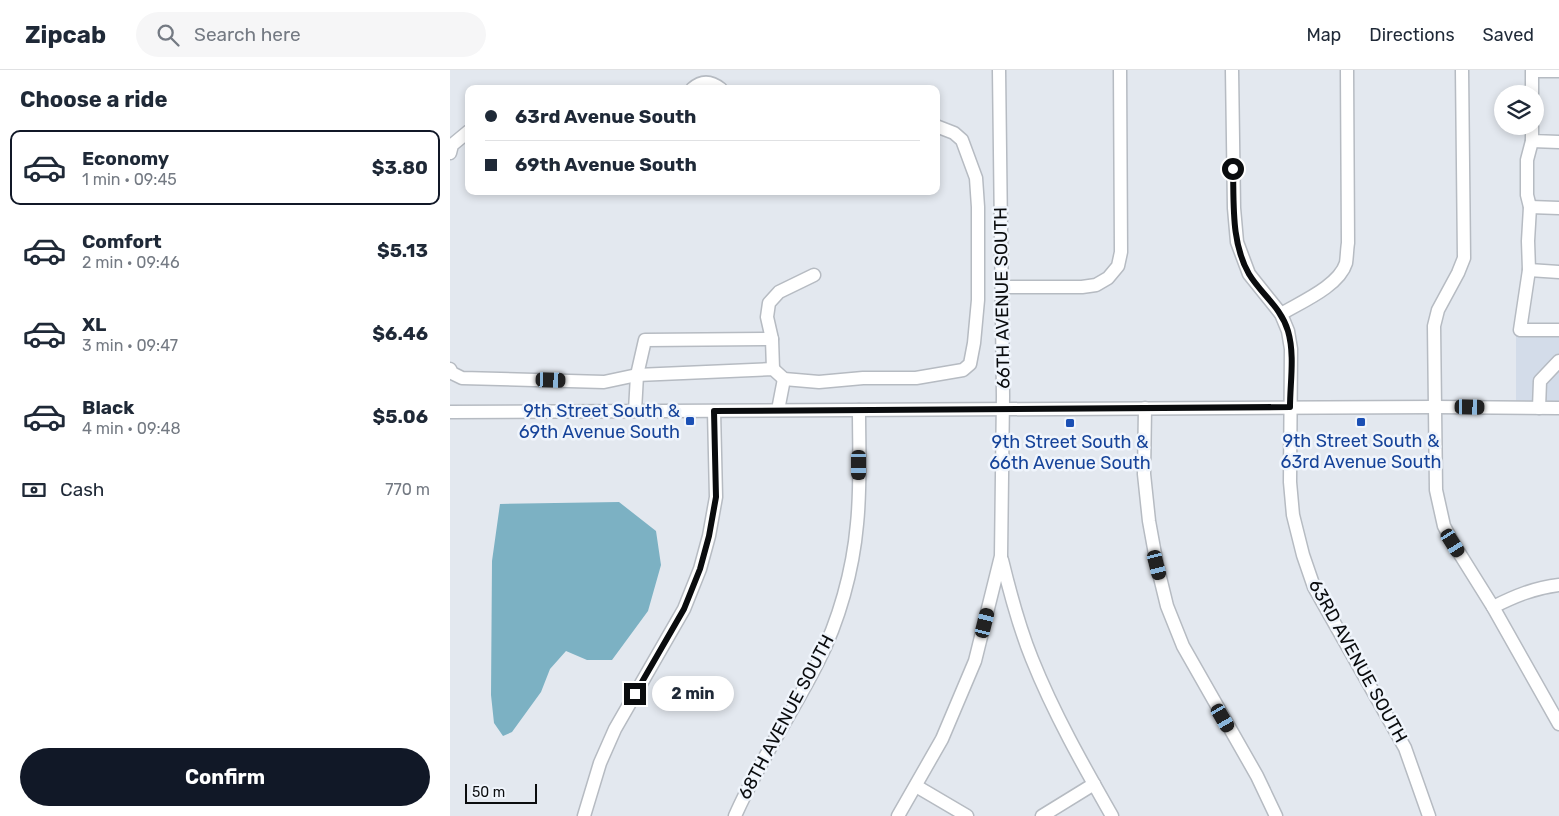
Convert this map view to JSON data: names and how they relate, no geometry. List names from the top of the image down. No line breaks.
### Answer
{"streets":{"street":["66TH AVENUE SOUTH","63RD AVENUE SOUTH","68TH AVENUE SOUTH"]},"places":{"transit":["9th Street South & 69th Avenue South","9th Street South & 63rd Avenue South","9th Street South & 66th Avenue South"]},"scale_bar":"50 m","page":{"header":"Zipcab","search":"Search here","nav":["Map","Directions","Saved"],"heading":"Choose a ride","banner":["63rd Avenue South","69th Avenue South"],"list":[{"name":"Economy","note":"1 min · 09:45","value":"$3.80"},{"name":"Comfort","note":"2 min · 09:46","value":"$5.13"},{"name":"XL","note":"3 min · 09:47","value":"$6.46"},{"name":"Black","note":"4 min · 09:48","value":"$5.06"}],"pay":["Cash","770 m"],"bubble":"2 min","buttons":"Confirm","scale":"50 m"}}
